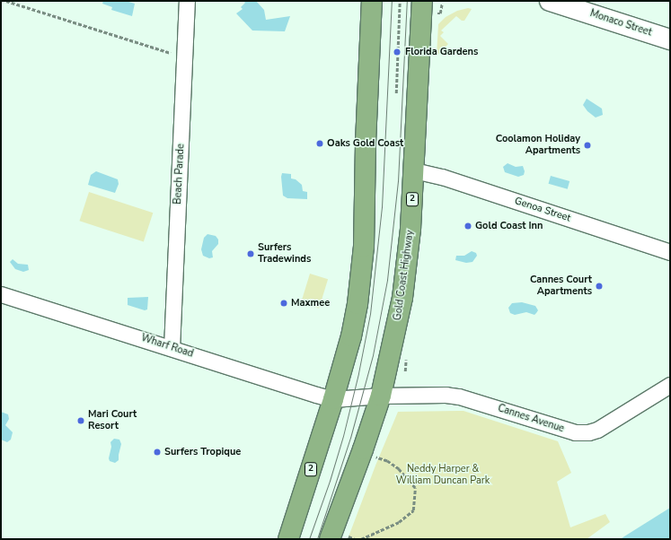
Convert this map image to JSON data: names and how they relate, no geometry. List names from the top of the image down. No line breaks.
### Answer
{"streets":{"highway":["2","Gold Coast Highway"],"street":["Monaco Street","Beach Parade","Genoa Street","Wharf Road","Cannes Avenue"]},"crossings":[["Beach Parade","Wharf Road"],["2","Wharf Road"],["Genoa Street","Gold Coast Highway"],["Gold Coast Highway","Wharf Road"],["Gold Coast Highway","Cannes Avenue"],["Wharf Road","Cannes Avenue"]],"parks":["Neddy Harper & William Duncan Park"],"places":["Florida Gardens","Oaks Gold Coast","Coolamon Holiday Apartments","Gold Coast Inn","Surfers Tradewinds","Cannes Court Apartments","Maxmee","Mari Court Resort","Surfers Tropique"]}
